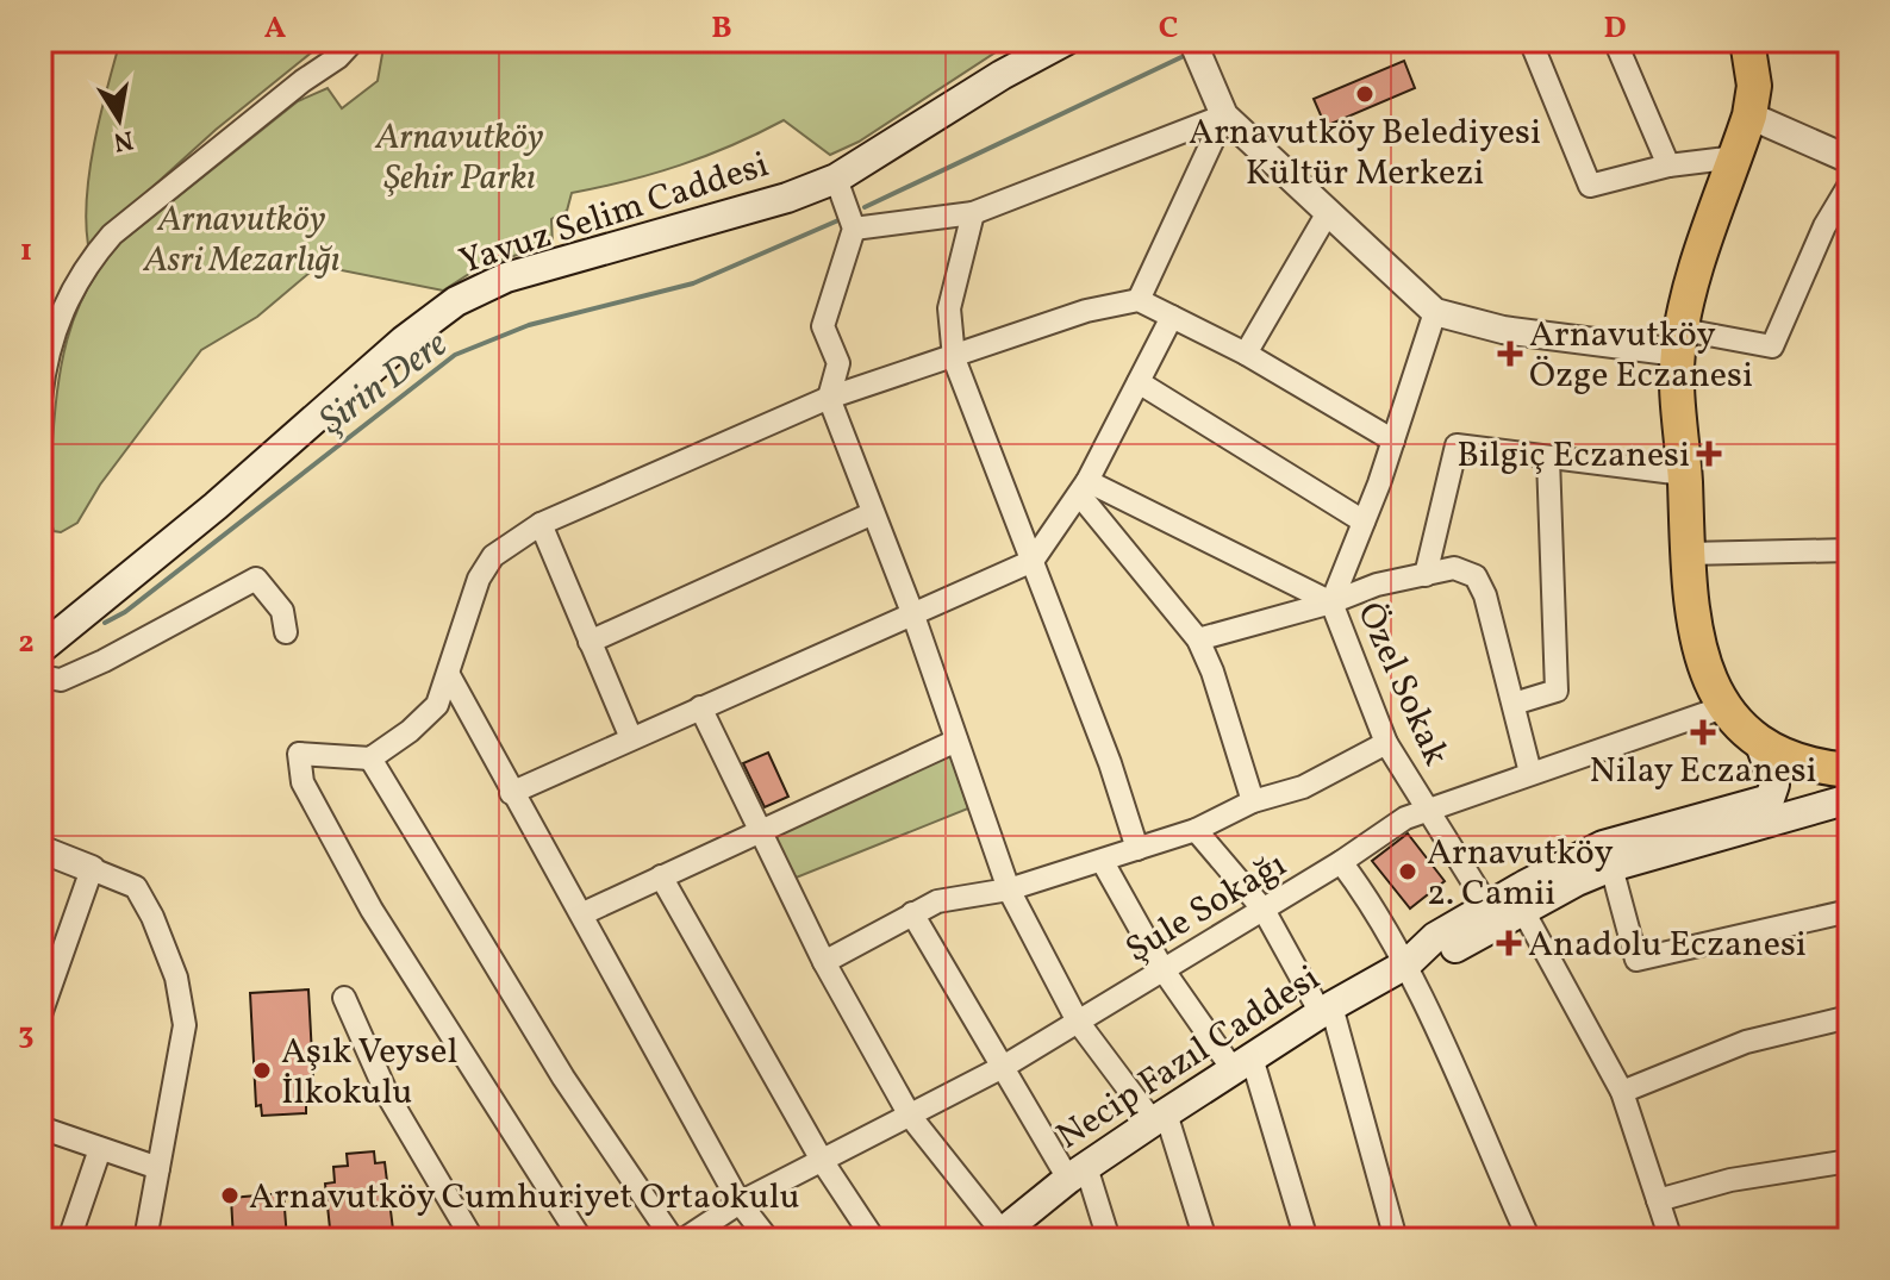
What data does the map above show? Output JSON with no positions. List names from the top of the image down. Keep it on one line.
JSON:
{"streets":{"main road":["Yavuz Selim Caddesi","Necip Fazıl Caddesi"],"street":["Özel Sokak","Şule Sokağı"]},"crossings":[["Özel Sokak","Şule Sokağı"],["Özel Sokak","Necip Fazıl Caddesi"]],"water":["Şirin Dere"],"parks":["Arnavutköy Şehir Parkı","Arnavutköy Asri Mezarlığı"],"places":{"other":["Arnavutköy Belediyesi Kültür Merkezi","Arnavutköy 2. Camii","Aşık Veysel İlkokulu","Arnavutköy Cumhuriyet Ortaokulu"],"health":["Arnavutköy Özge Eczanesi","Bilgiç Eczanesi","Nilay Eczanesi","Anadolu Eczanesi"]},"north":"bottom","grid":{"columns":["A","B","C","D"],"rows":["1","2","3"]}}
